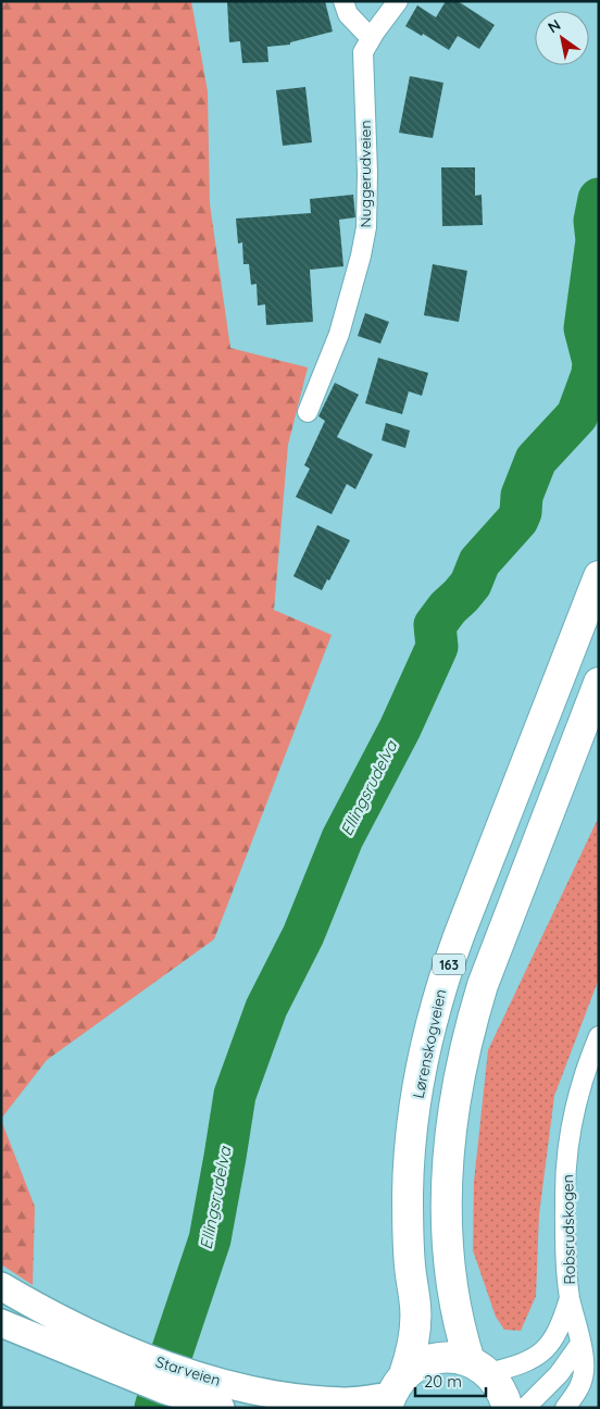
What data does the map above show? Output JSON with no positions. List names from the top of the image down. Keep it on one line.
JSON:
{"streets":{"highway":["163","Lørenskogveien"],"street":["Nuggerudveien","Robsrudskogen","Starveien"]},"crossings":[["163","Robsrudskogen"],["Lørenskogveien","Starveien"]],"water":["Ellingsrudelva"],"scale_bar":"20 m","north":"top left"}
